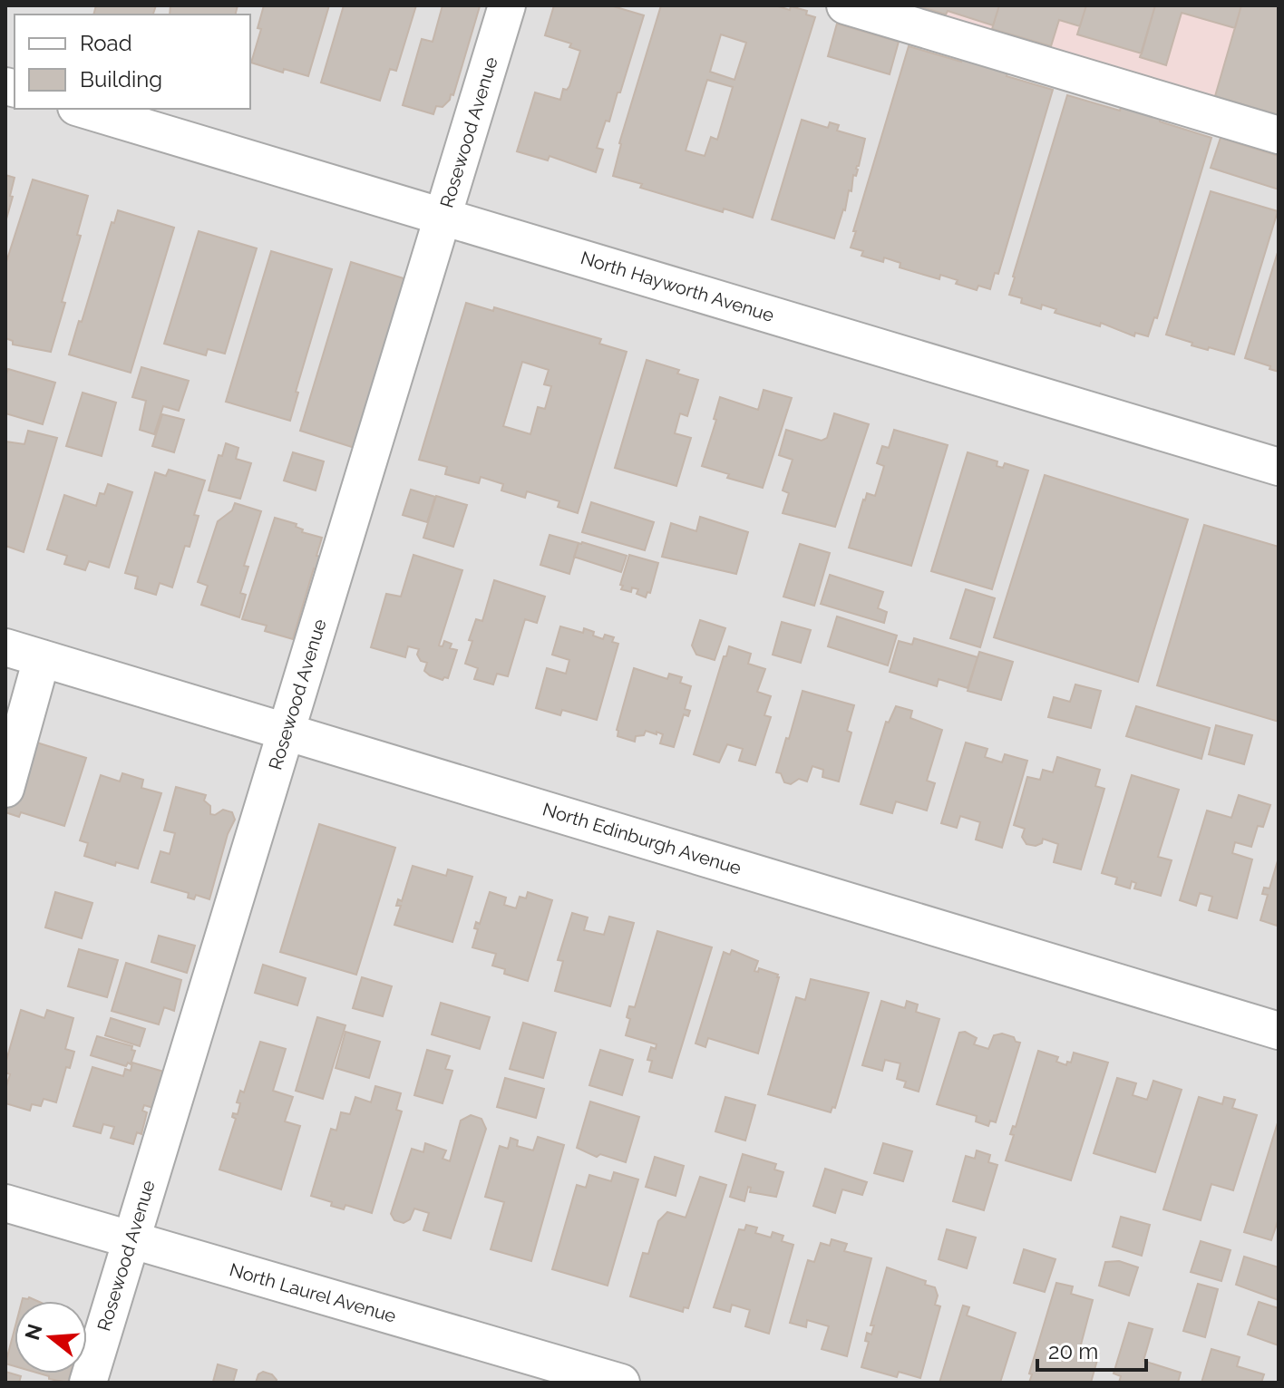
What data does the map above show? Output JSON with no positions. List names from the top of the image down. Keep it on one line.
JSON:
{"streets":{"street":["Rosewood Avenue","North Hayworth Avenue","North Edinburgh Avenue","North Laurel Avenue"]},"crossings":[["Rosewood Avenue","North Hayworth Avenue"],["Rosewood Avenue","North Edinburgh Avenue"],["Rosewood Avenue","North Laurel Avenue"]],"legend":["Road","Building"],"scale_bar":"20 m","north":"left"}
